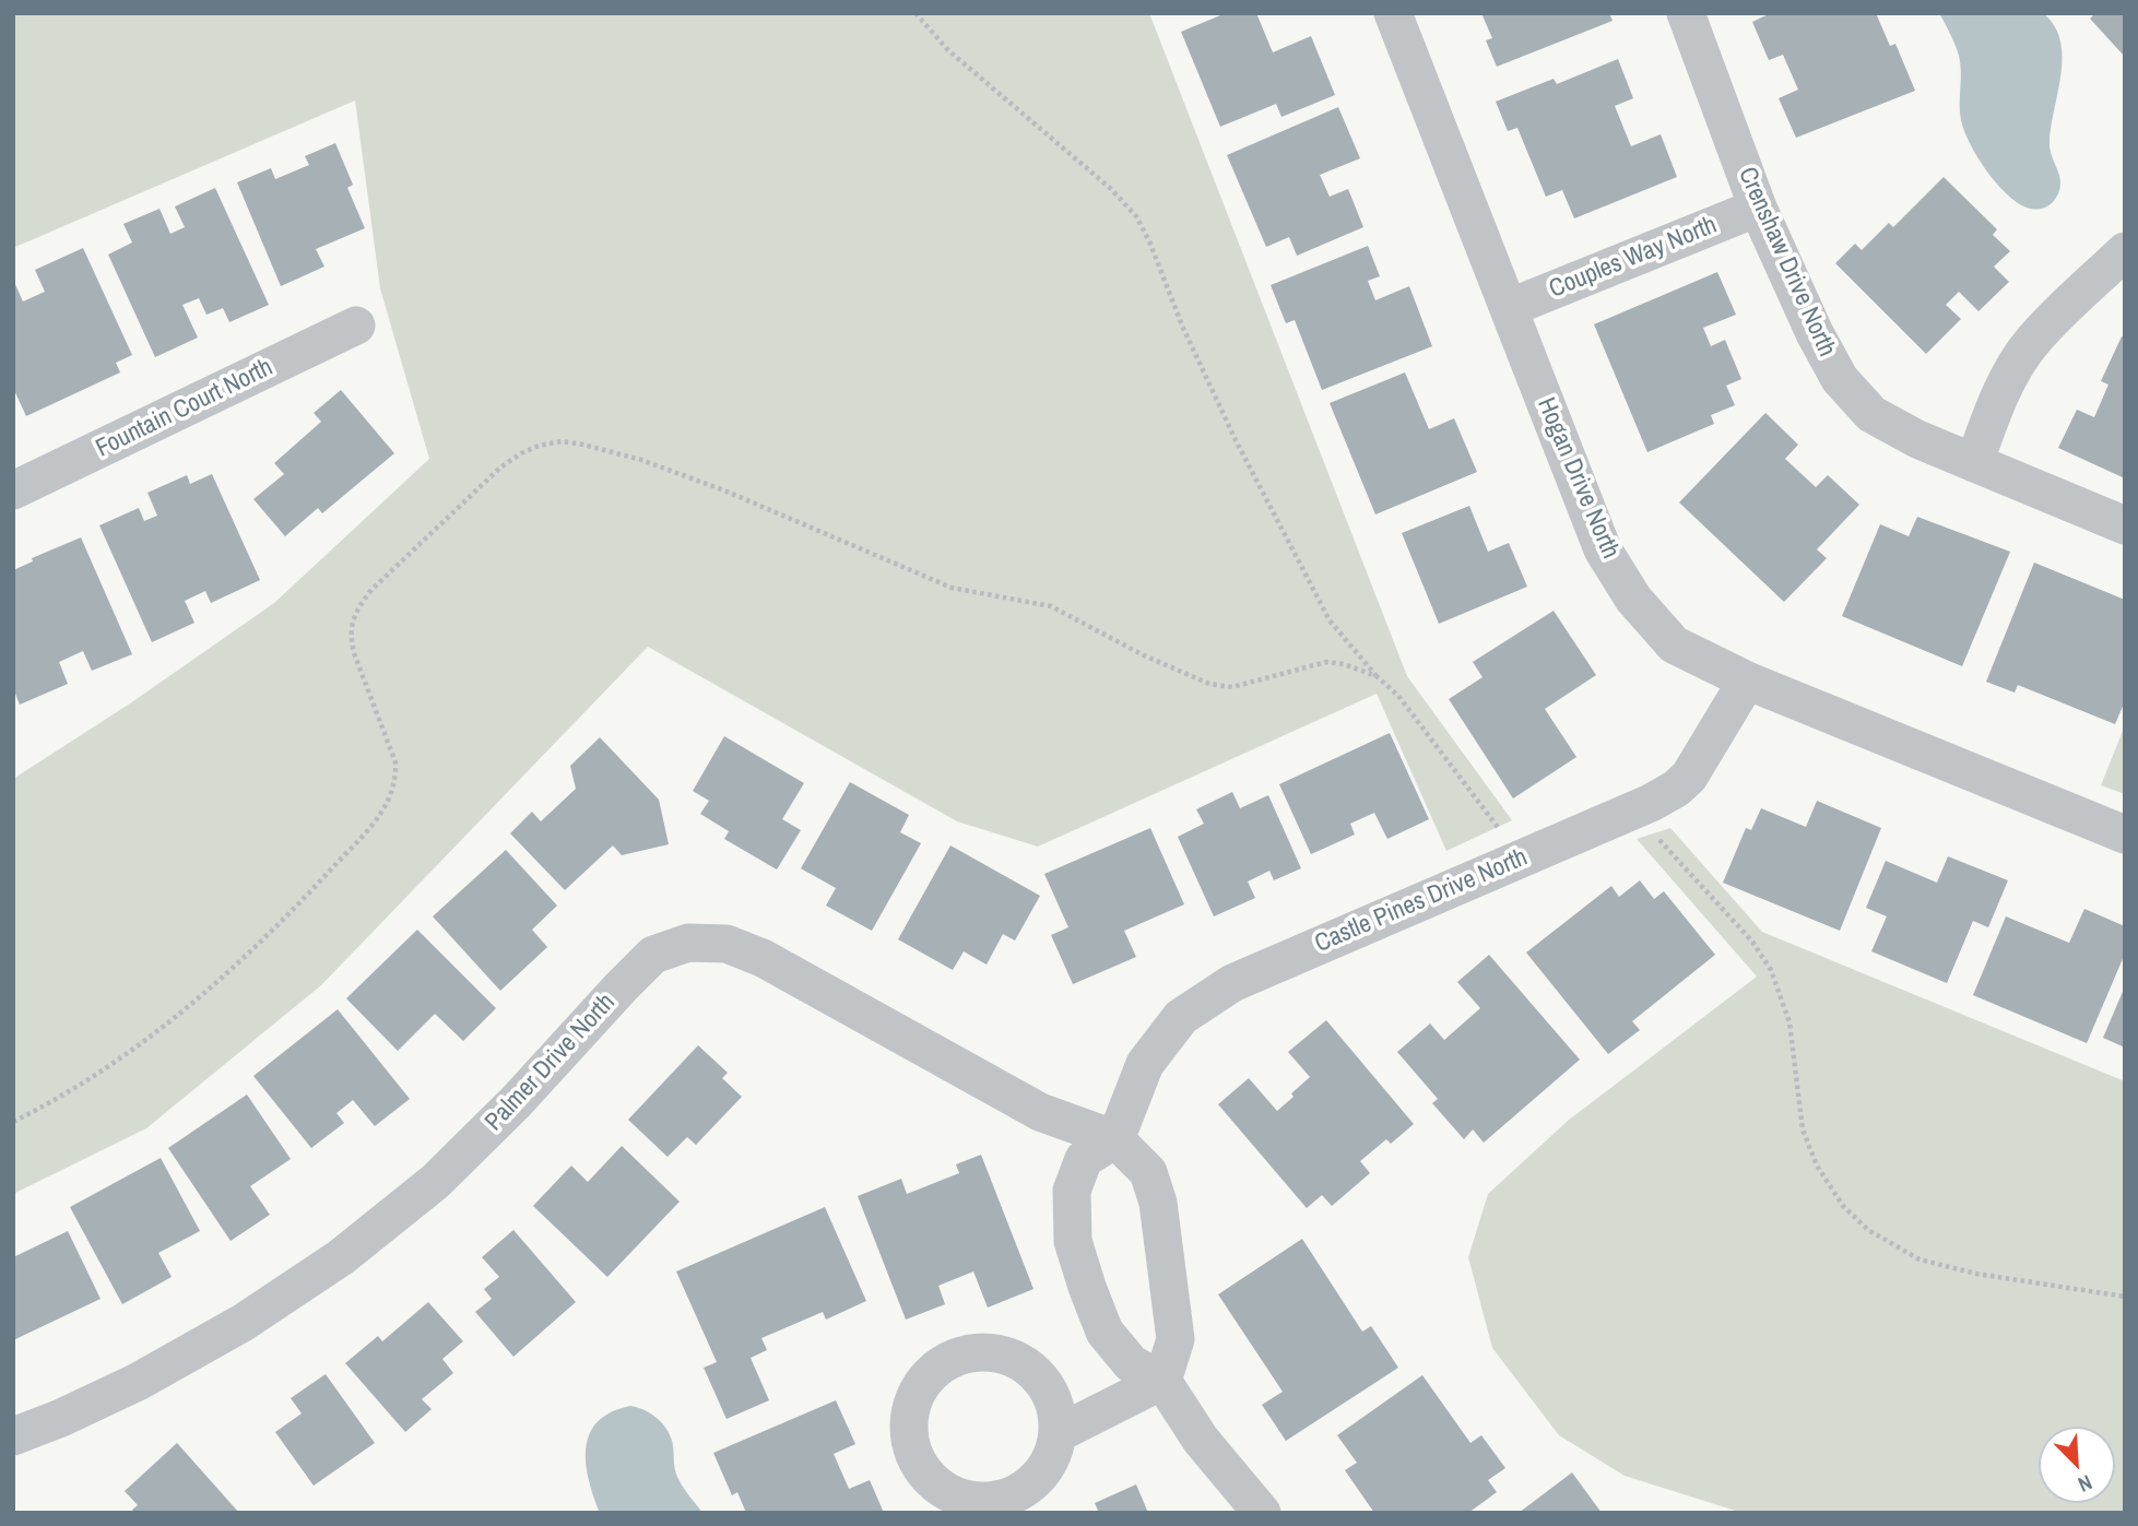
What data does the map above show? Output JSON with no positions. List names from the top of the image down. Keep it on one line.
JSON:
{"streets":{"street":["Couples Way North","Crenshaw Drive North","Fountain Court North","Hogan Drive North","Castle Pines Drive North","Palmer Drive North"]},"crossings":[["Couples Way North","Crenshaw Drive North"],["Couples Way North","Hogan Drive North"],["Hogan Drive North","Castle Pines Drive North"],["Castle Pines Drive North","Palmer Drive North"]],"north":"bottom right"}
